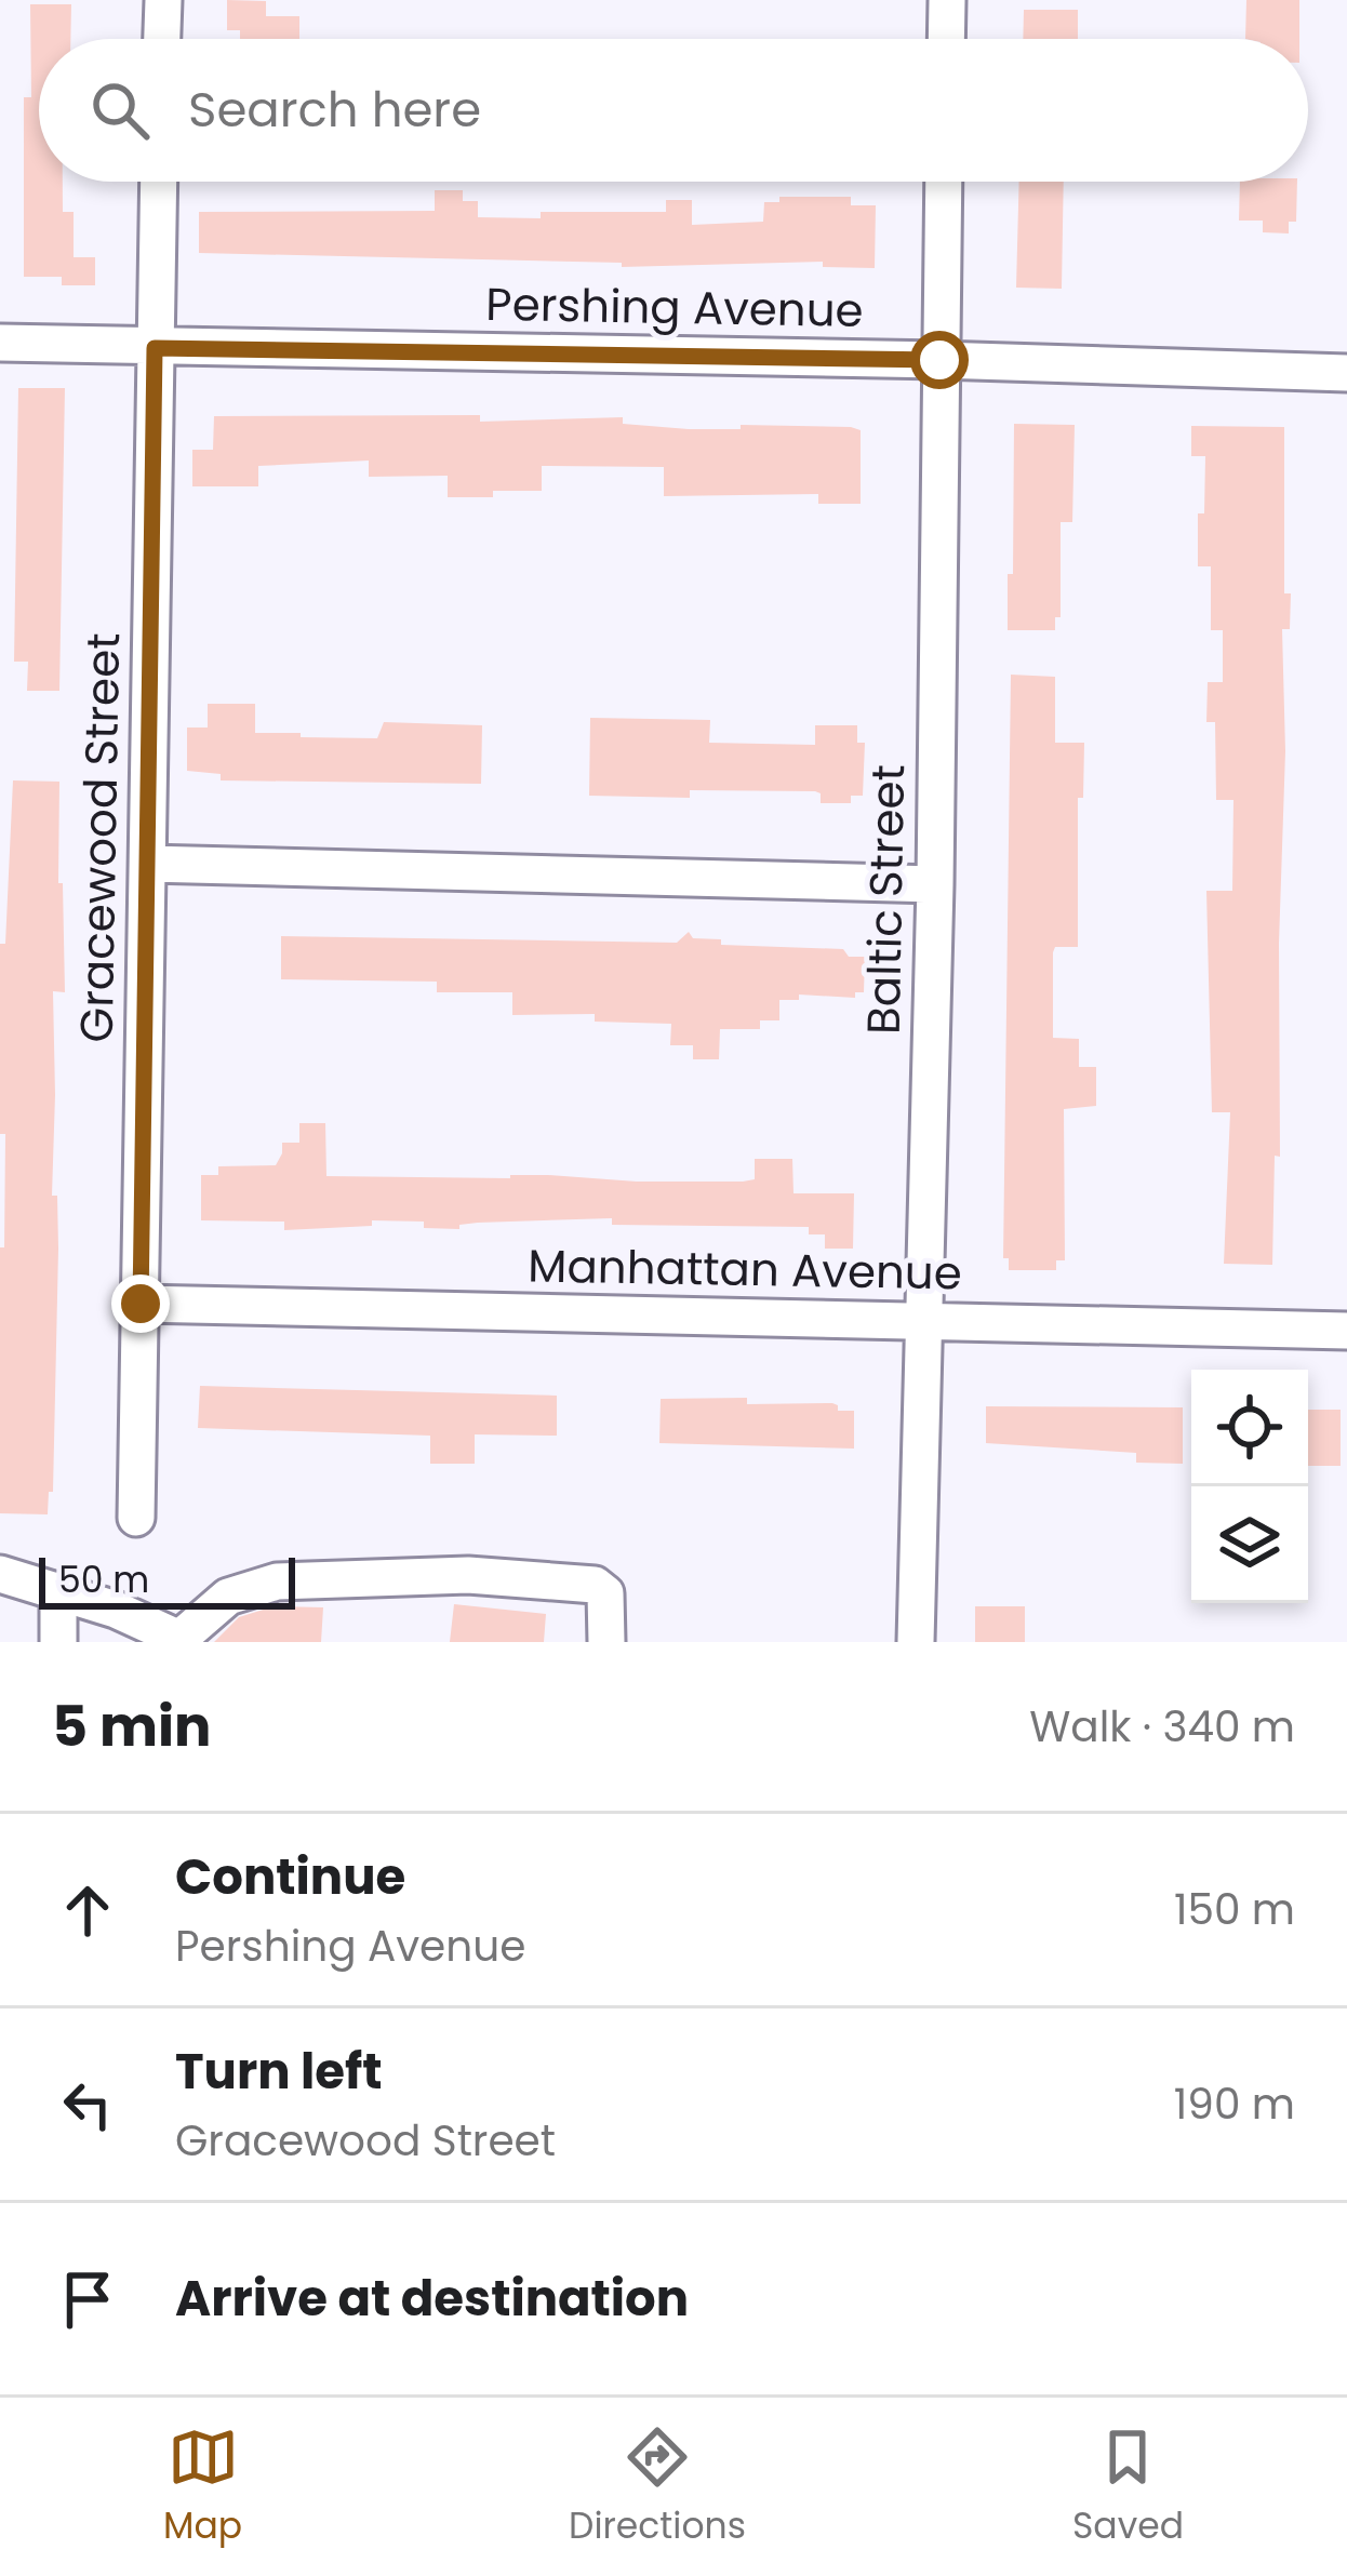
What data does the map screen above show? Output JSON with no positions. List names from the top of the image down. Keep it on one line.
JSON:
{"streets":{"street":["Pershing Avenue","Gracewood Street","Baltic Street","Manhattan Avenue"]},"crossings":[["Pershing Avenue","Gracewood Street"],["Pershing Avenue","Baltic Street"],["Gracewood Street","Manhattan Avenue"],["Baltic Street","Manhattan Avenue"]],"scale_bar":"50 m","page":{"search":"Search here","scale":"50 m","heading":["5 min","Walk · 340 m"],"list":[["Continue","Pershing Avenue","150 m"],["Turn left","Gracewood Street","190 m"],"Arrive at destination"],"nav":["Map","Directions","Saved"]}}
